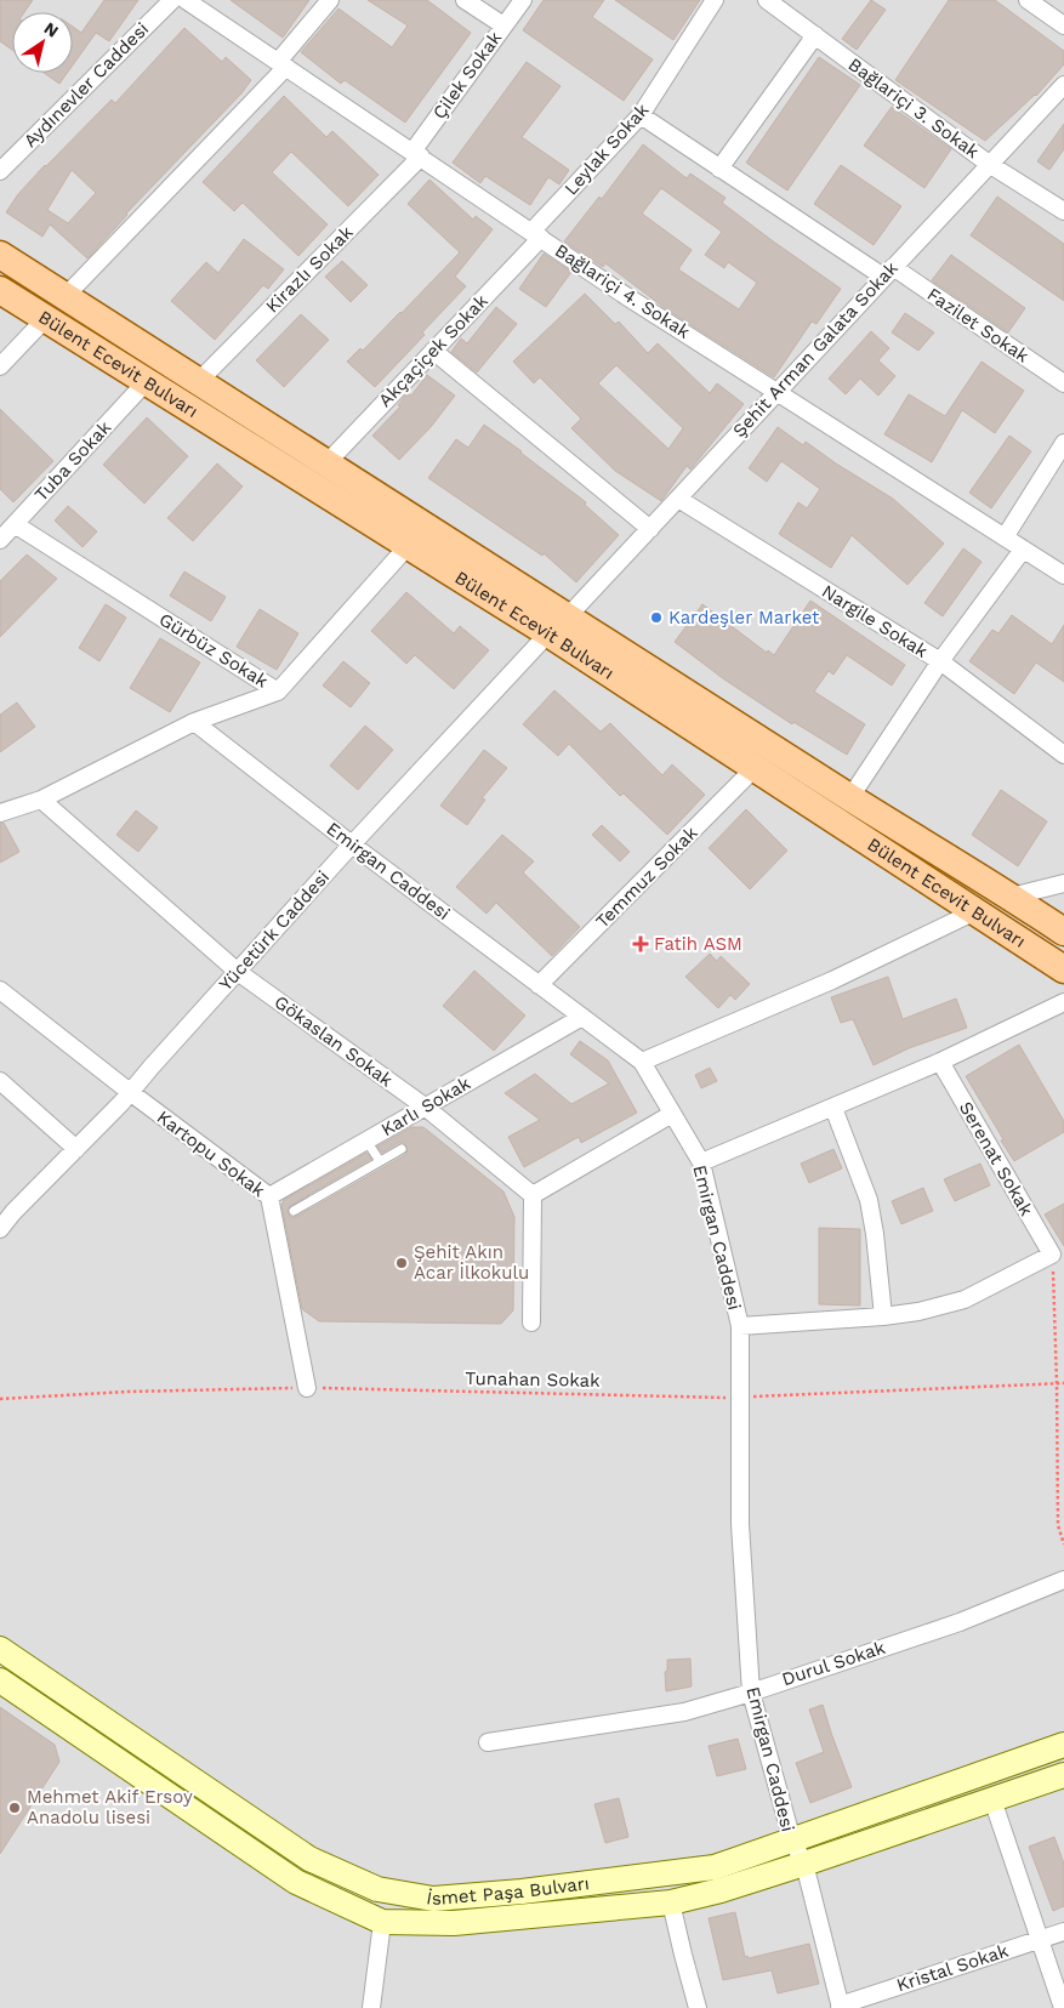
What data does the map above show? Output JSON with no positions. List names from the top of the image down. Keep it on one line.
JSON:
{"streets":{"main road":["Bülent Ecevit Bulvarı"],"street":["Çilek Sokak","Aydınevler Caddesi","Bağlariçi 3. Sokak","Leylak Sokak","Kirazlı Sokak","Bağlariçi 4. Sokak","Fazilet Sokak","Şehit Arman Galata Sokak","Akçaçiçek Sokak","Tuba Sokak","Nargile Sokak","Gürbüz Sokak","Emirgan Caddesi","Temmuz Sokak","Yücetürk Caddesi","Gökaslan Sokak","Karlı Sokak","Kartopu Sokak","Serenat Sokak","Durul Sokak","İsmet Paşa Bulvarı","Kristal Sokak"],"path":["Tunahan Sokak"]},"crossings":[["Çilek Sokak","Kirazlı Sokak"],["Çilek Sokak","Bağlariçi 4. Sokak"],["Bağlariçi 3. Sokak","Şehit Arman Galata Sokak"],["Leylak Sokak","Bağlariçi 4. Sokak"],["Leylak Sokak","Fazilet Sokak"],["Leylak Sokak","Akçaçiçek Sokak"],["Kirazlı Sokak","Bağlariçi 4. Sokak"],["Kirazlı Sokak","Bülent Ecevit Bulvarı"],["Bağlariçi 4. Sokak","Şehit Arman Galata Sokak"],["Bağlariçi 4. Sokak","Akçaçiçek Sokak"],["Fazilet Sokak","Şehit Arman Galata Sokak"],["Şehit Arman Galata Sokak","Bülent Ecevit Bulvarı"],["Şehit Arman Galata Sokak","Nargile Sokak"],["Akçaçiçek Sokak","Bülent Ecevit Bulvarı"],["Bülent Ecevit Bulvarı","Tuba Sokak"],["Bülent Ecevit Bulvarı","Gürbüz Sokak"],["Bülent Ecevit Bulvarı","Temmuz Sokak"],["Bülent Ecevit Bulvarı","Yücetürk Caddesi"],["Tuba Sokak","Gürbüz Sokak"],["Emirgan Caddesi","Temmuz Sokak"],["Emirgan Caddesi","Yücetürk Caddesi"],["Emirgan Caddesi","Karlı Sokak"],["Emirgan Caddesi","Tunahan Sokak"],["Emirgan Caddesi","Durul Sokak"],["Emirgan Caddesi","İsmet Paşa Bulvarı"],["Emirgan Caddesi","Kristal Sokak"],["Yücetürk Caddesi","Gökaslan Sokak"],["Yücetürk Caddesi","Kartopu Sokak"],["Gökaslan Sokak","Karlı Sokak"],["Karlı Sokak","Kartopu Sokak"],["Kartopu Sokak","Tunahan Sokak"]],"places":{"other":["Kardeşler Market","Şehit Akın Acar İlkokulu","Mehmet Akif Ersoy Anadolu lisesi"],"health":["Fatih ASM"]},"north":"top right"}
